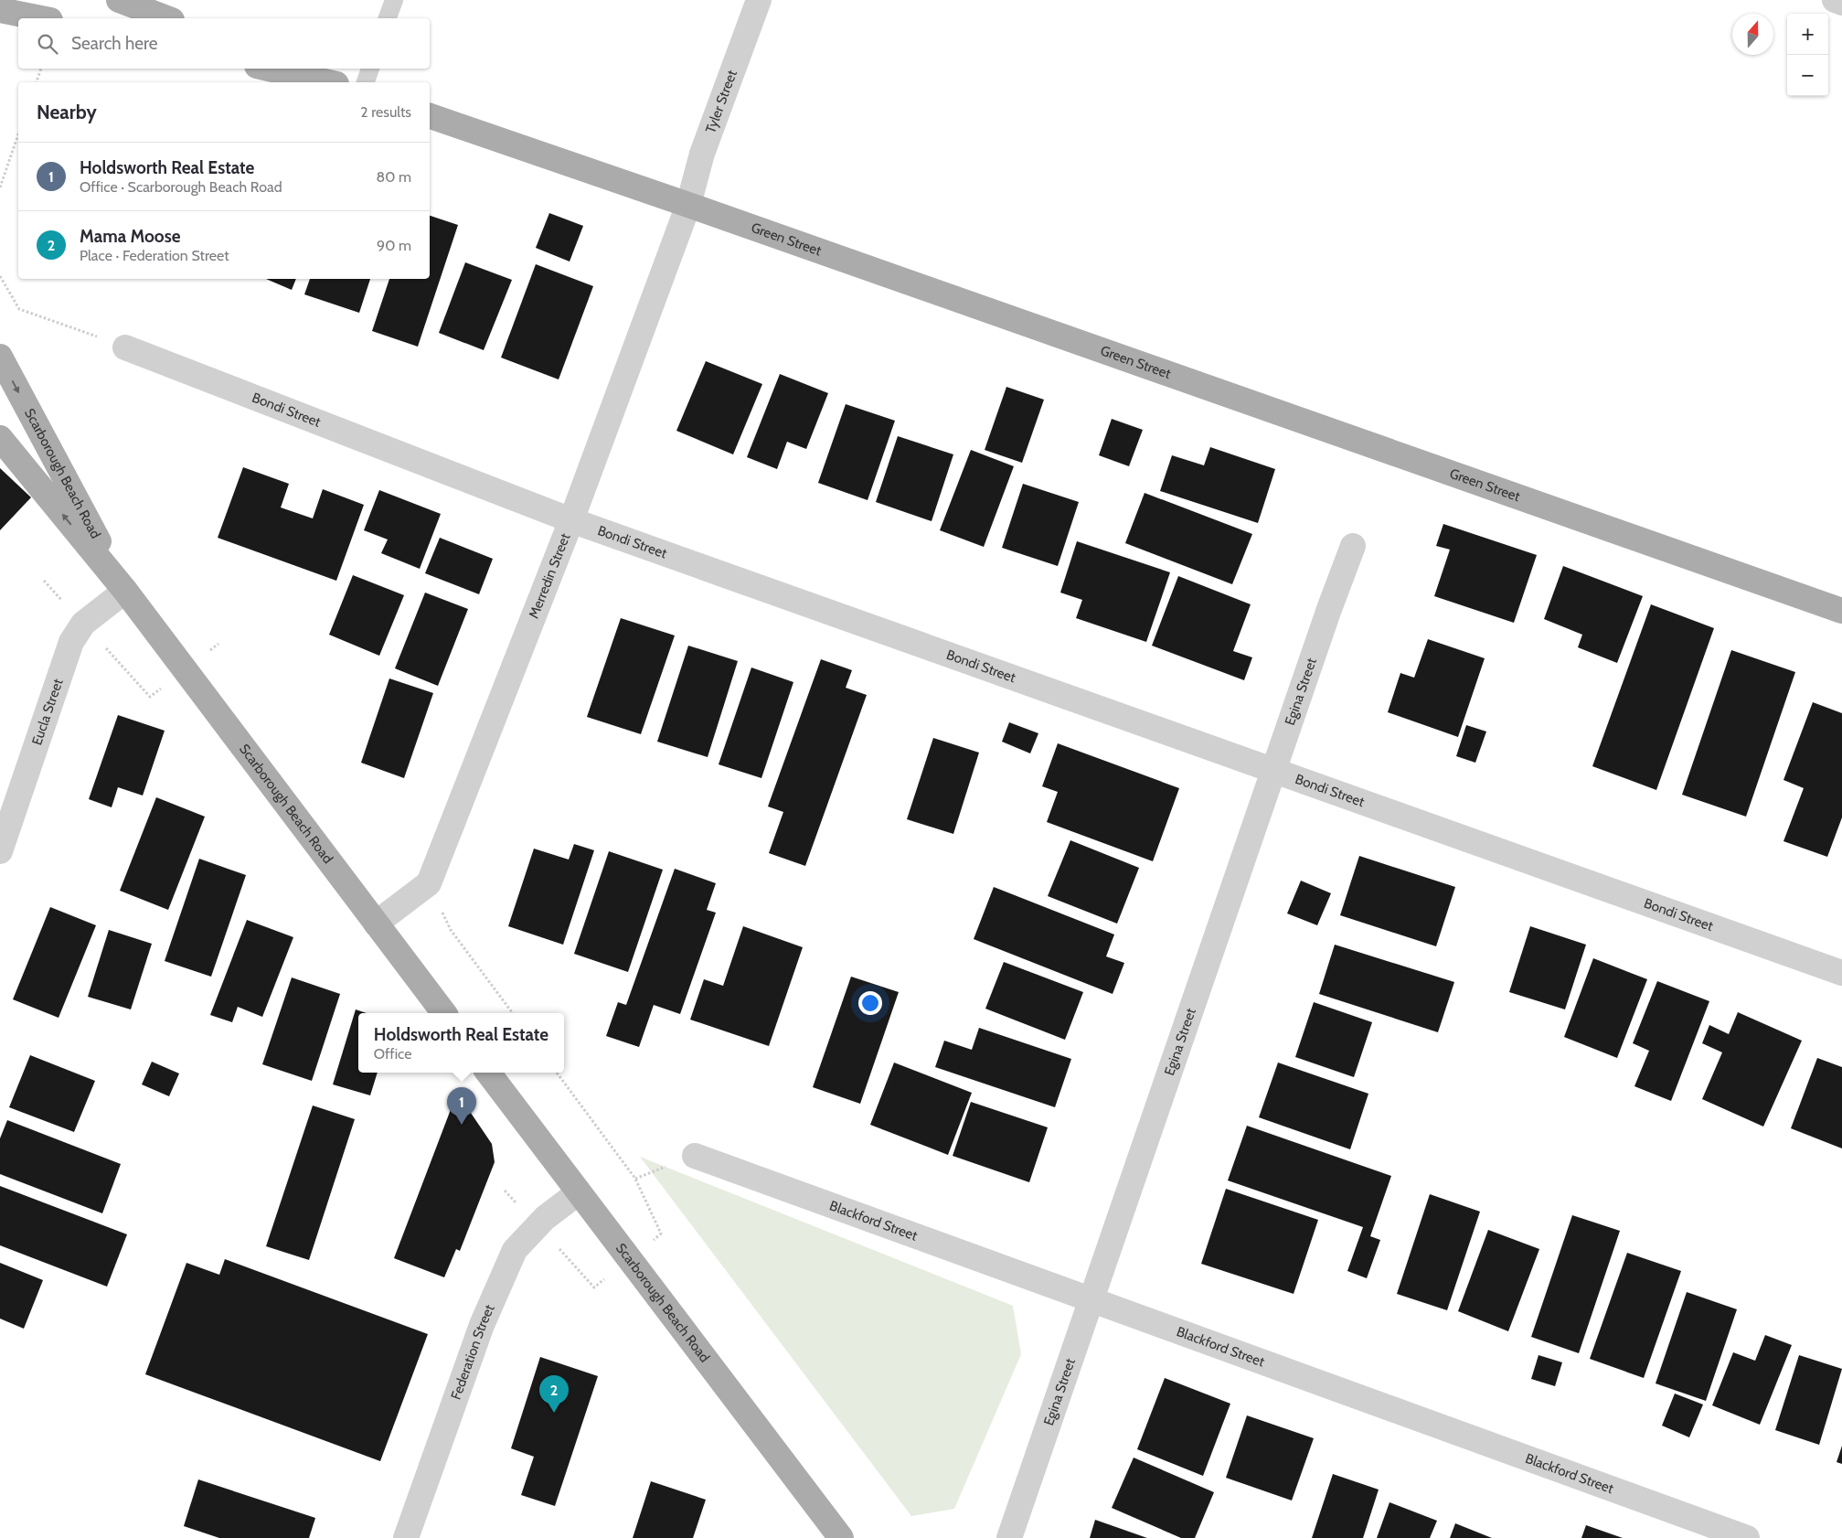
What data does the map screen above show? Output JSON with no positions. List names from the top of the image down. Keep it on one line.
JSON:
{"streets":{"main road":["Green Street","Scarborough Beach Road"],"street":["Tyler Street","Bondi Street","Merredin Street","Egina Street","Eucla Street","Blackford Street","Federation Street"]},"crossings":[["Tyler Street","Green Street"],["Tyler Street","Merredin Street"],["Green Street","Merredin Street"],["Bondi Street","Merredin Street"],["Bondi Street","Egina Street"],["Scarborough Beach Road","Eucla Street"],["Scarborough Beach Road","Federation Street"],["Egina Street","Blackford Street"]],"north":"top","page":{"map_buttons":["+","−"],"search":"Search here","heading":["Nearby","2 results"],"list":[{"mark":"1","name":"Holdsworth Real Estate","note":"Office · Scarborough Beach Road","value":"80 m"},{"mark":"2","name":"Mama Moose","note":"Place · Federation Street","value":"90 m"}],"popup":["Holdsworth Real Estate","Office"],"pins":["1","2"]}}
